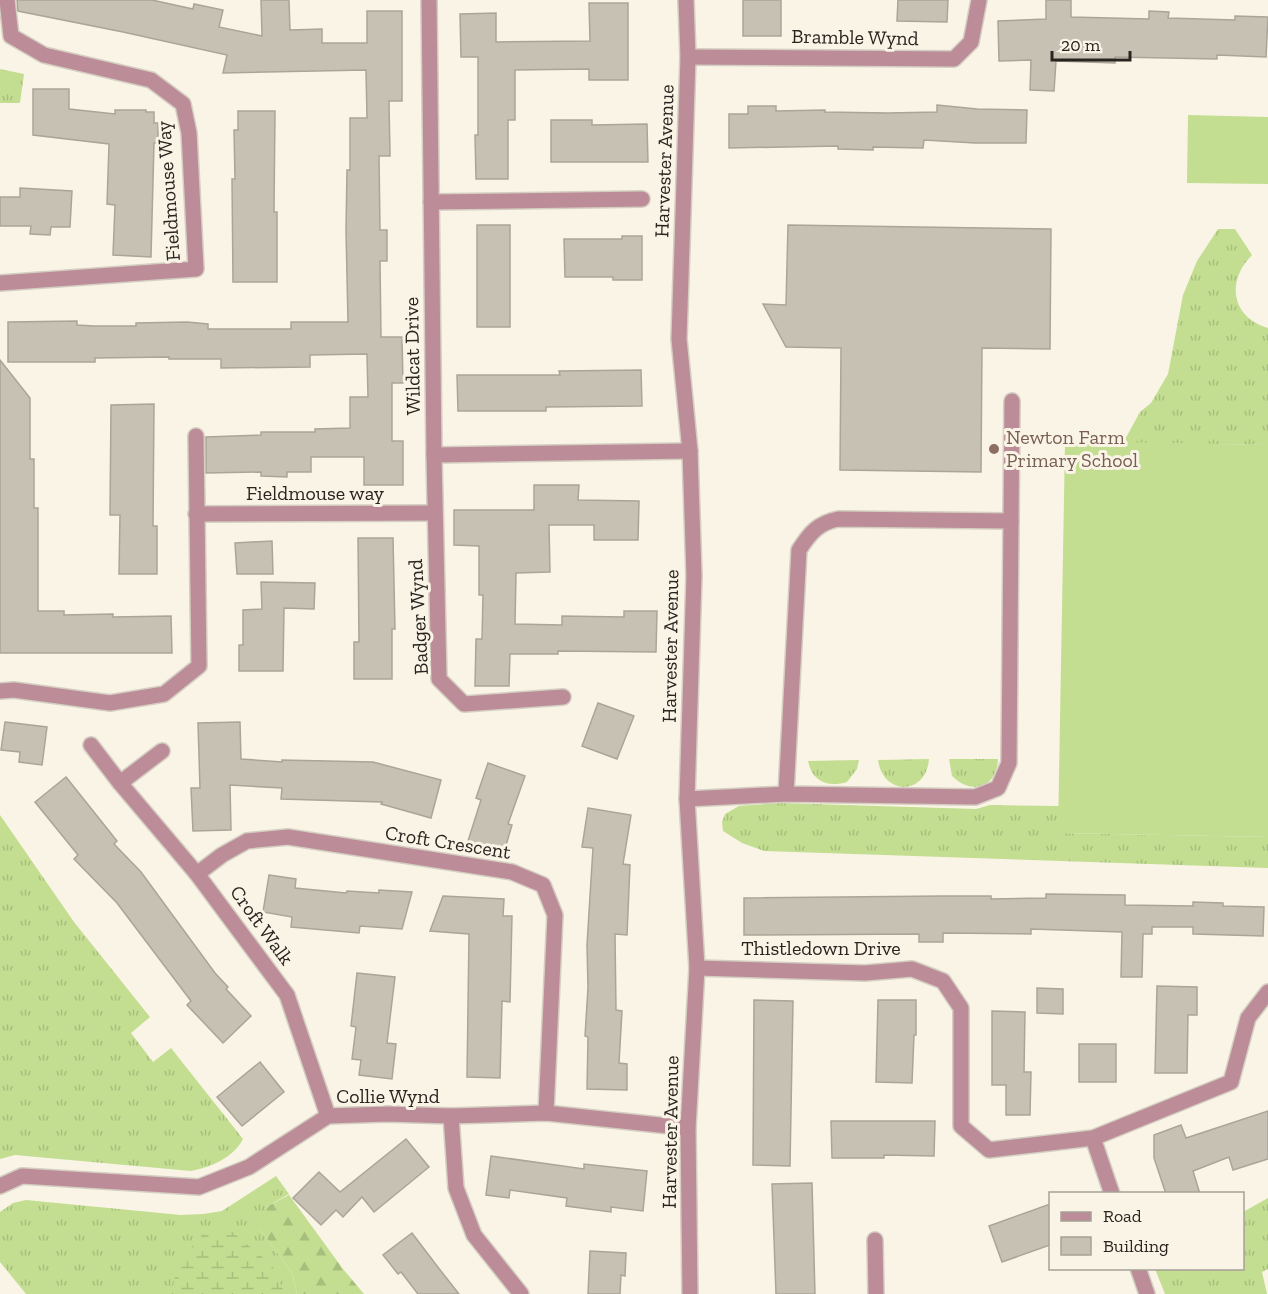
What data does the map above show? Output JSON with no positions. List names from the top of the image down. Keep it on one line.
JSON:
{"streets":{"street":["Bramble Wynd","Harvester Avenue","Fieldmouse Way","Wildcat Drive","Fieldmouse way","Badger Wynd","Croft Crescent","Croft Walk","Thistledown Drive","Collie Wynd"]},"crossings":[["Bramble Wynd","Harvester Avenue"],["Harvester Avenue","Thistledown Drive"],["Harvester Avenue","Collie Wynd"],["Wildcat Drive","Badger Wynd"],["Fieldmouse way","Badger Wynd"],["Croft Crescent","Croft Walk"],["Croft Crescent","Collie Wynd"],["Croft Walk","Collie Wynd"]],"places":["Newton Farm Primary School"],"legend":["Road","Building"],"scale_bar":"20 m"}
